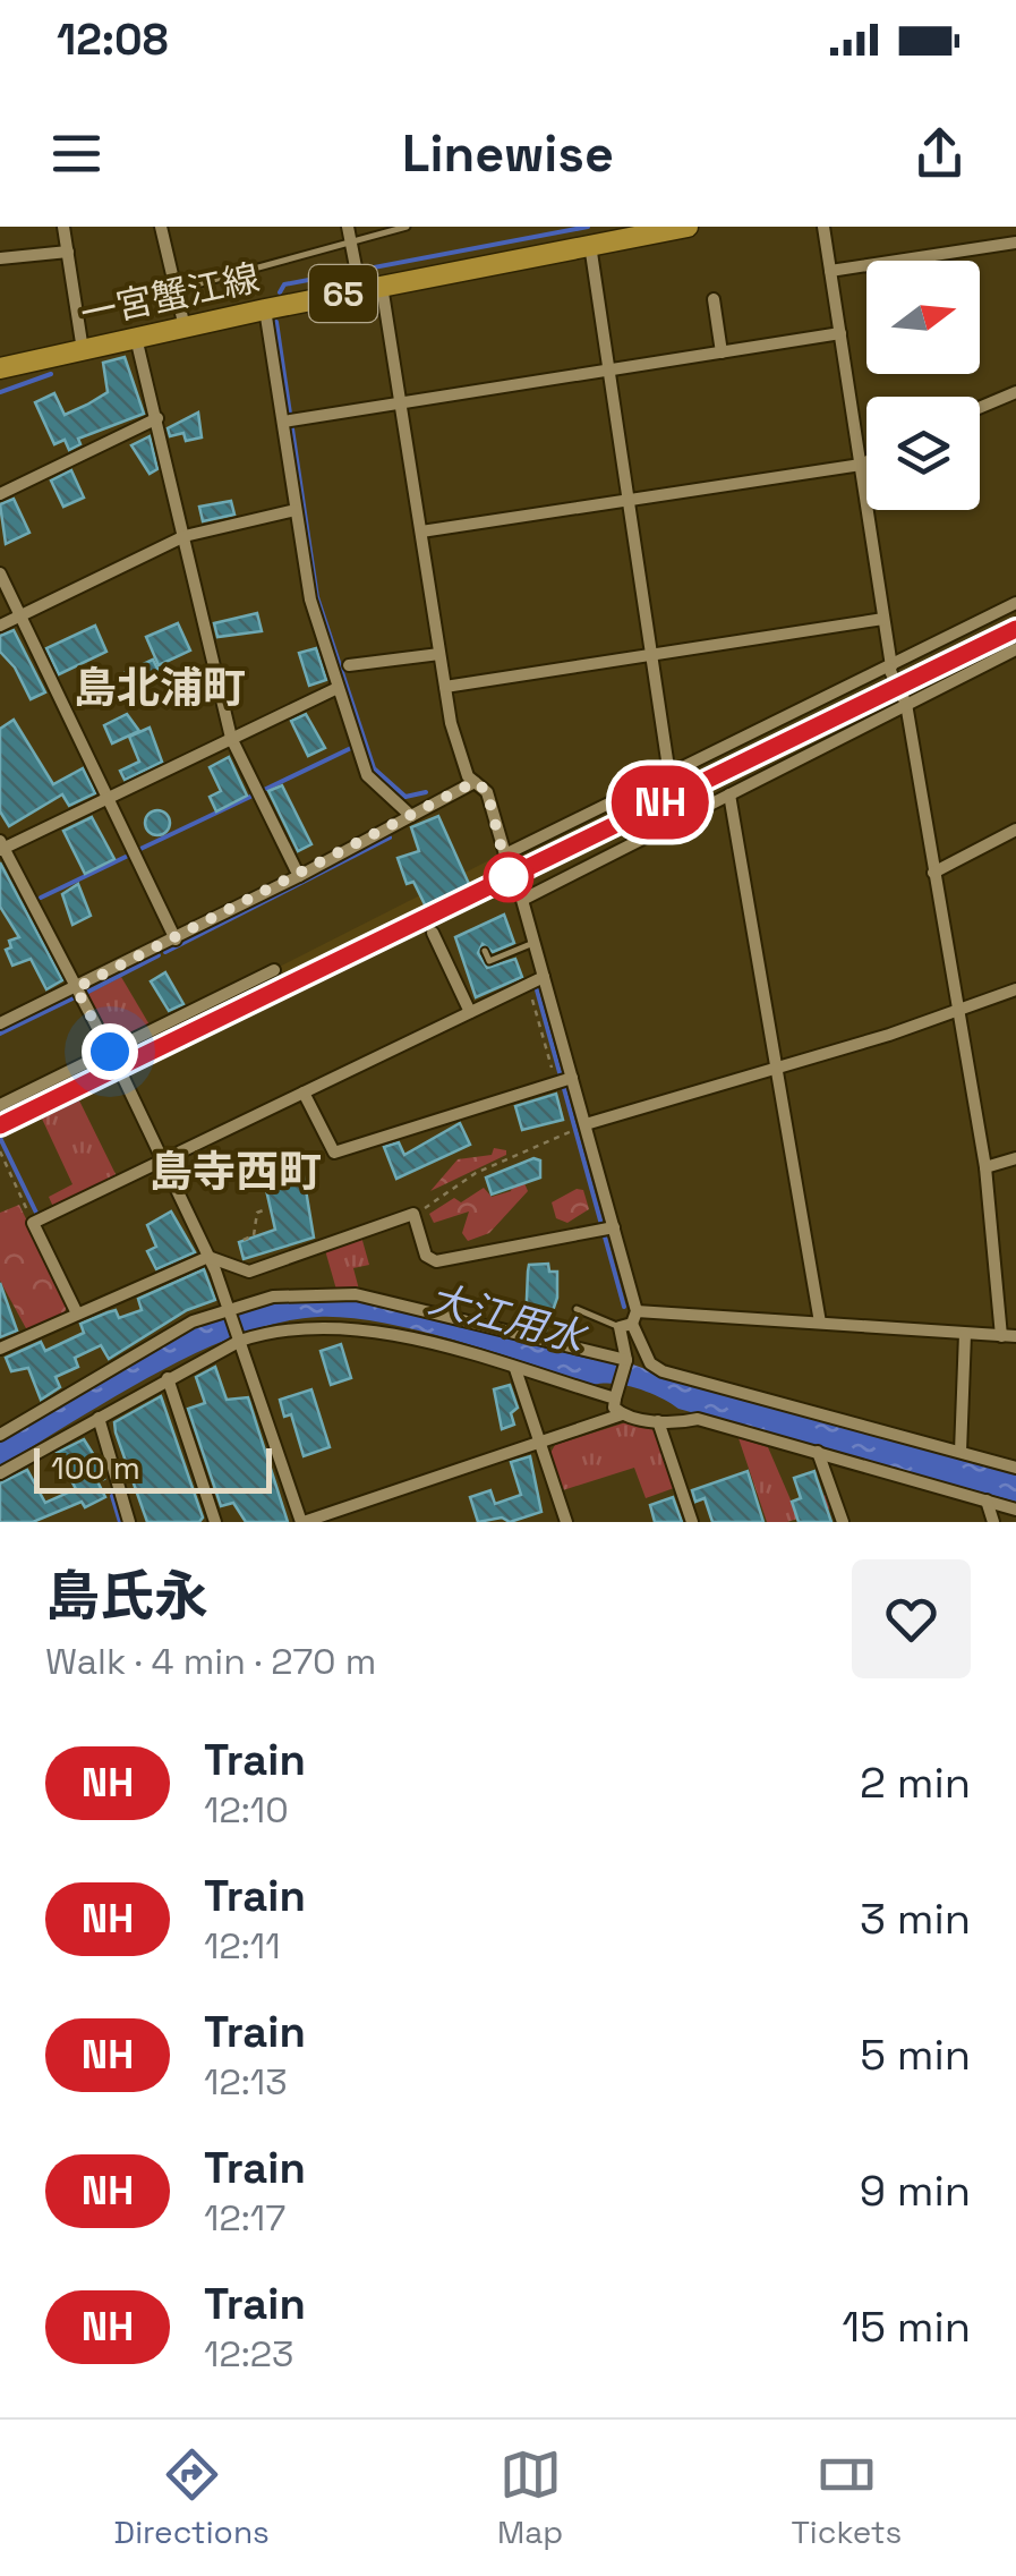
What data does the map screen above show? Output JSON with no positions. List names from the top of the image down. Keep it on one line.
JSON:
{"streets":{"main road":["65","一宮蟹江線"]},"districts":["島北浦町","島寺西町"],"water":["大江用水"],"scale_bar":"100 m","north":"right","page":{"status":"12:08","header":"Linewise","on_map":"NH","scale":"100 m","heading":["島氏永","Walk · 4 min · 270 m"],"list":[{"mark":"NH","name":"Train","note":"12:10","value":"2 min"},{"mark":"NH","name":"Train","note":"12:11","value":"3 min"},{"mark":"NH","name":"Train","note":"12:13","value":"5 min"},{"mark":"NH","name":"Train","note":"12:17","value":"9 min"},{"mark":"NH","name":"Train","note":"12:23","value":"15 min"}],"tabs":["Directions","Map","Tickets"]}}
